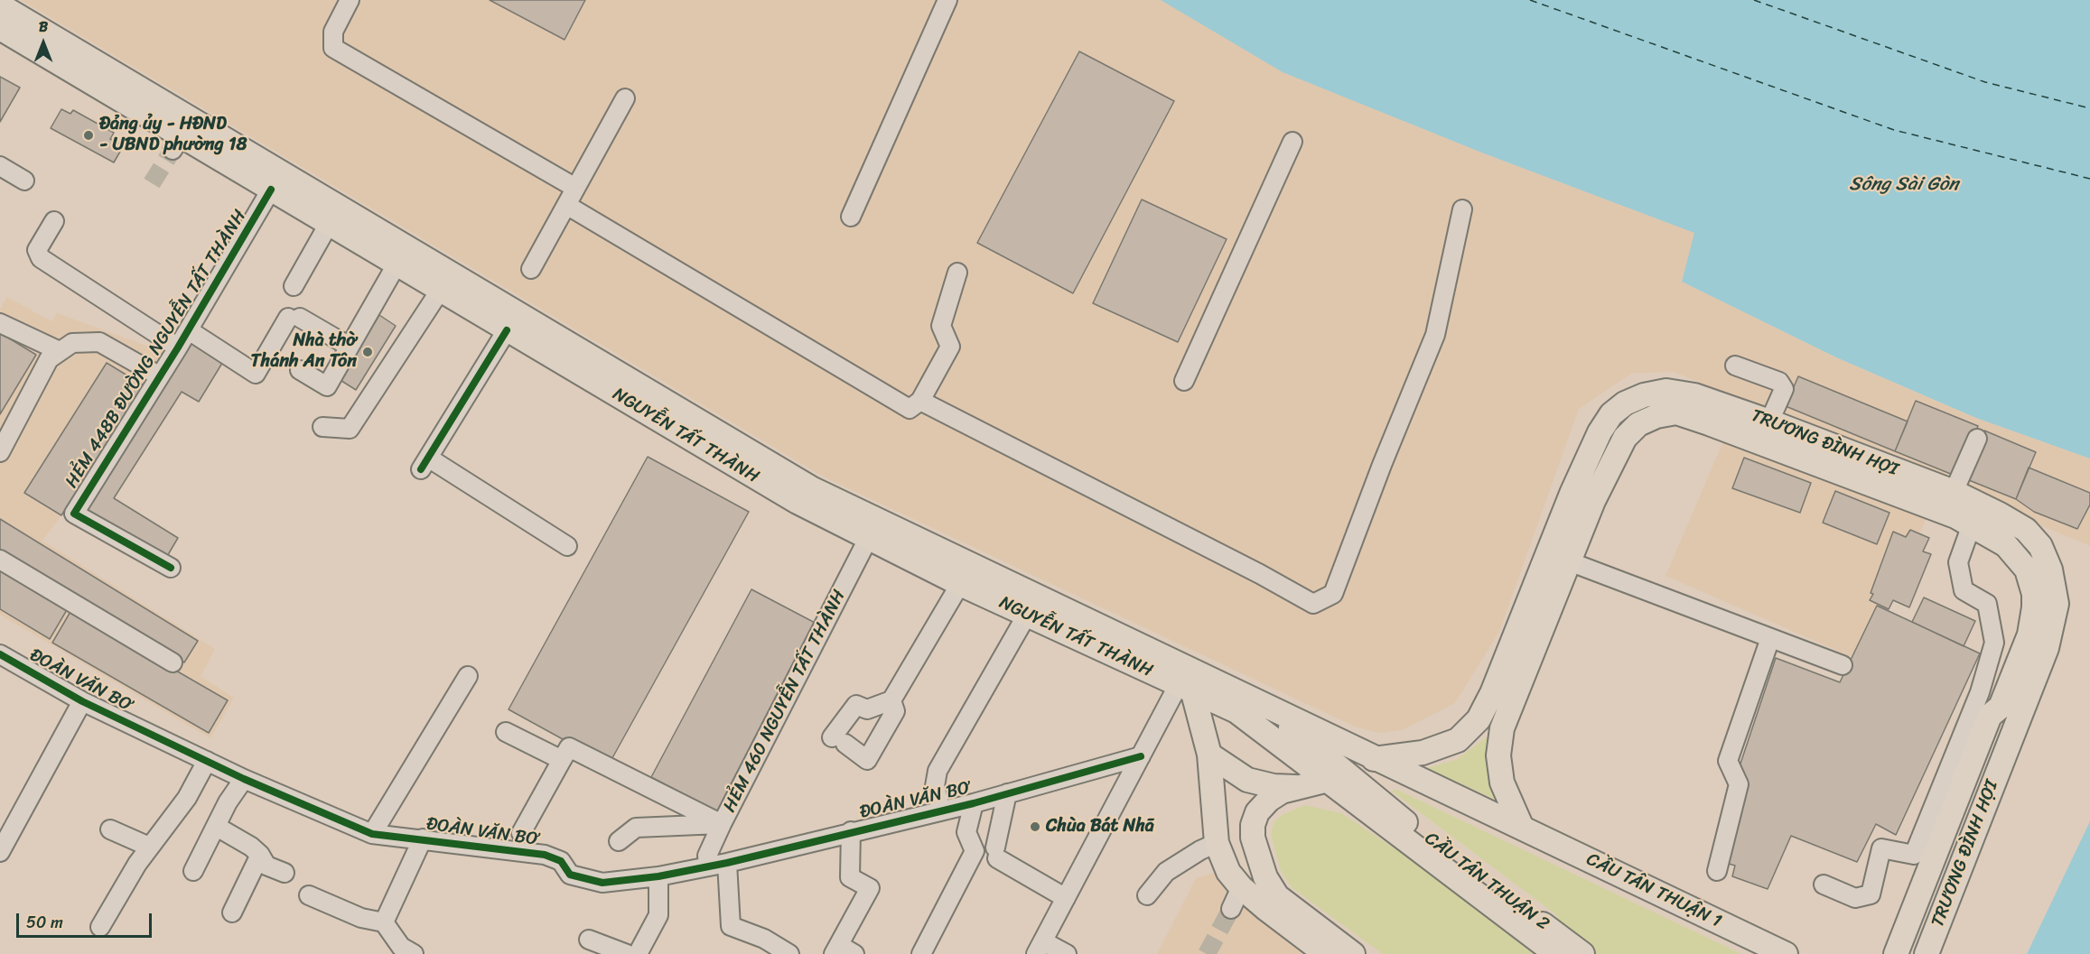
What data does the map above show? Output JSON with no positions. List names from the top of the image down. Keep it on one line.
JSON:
{"streets":{"main road":["NGUYỄN TẤT THÀNH","TRƯƠNG ĐÌNH HỢI","CẦU TÂN THUẬN 2","CẦU TÂN THUẬN 1"],"street":["HẺM 448B ĐƯỜNG NGUYỄN TẤT THÀNH","ĐOÀN VĂN BƠ","HẺM 460 NGUYỄN TẤT THÀNH"]},"crossings":[["HẺM 448B ĐƯỜNG NGUYỄN TẤT THÀNH","NGUYỄN TẤT THÀNH"],["NGUYỄN TẤT THÀNH","TRƯƠNG ĐÌNH HỢI"],["NGUYỄN TẤT THÀNH","HẺM 460 NGUYỄN TẤT THÀNH"],["NGUYỄN TẤT THÀNH","CẦU TÂN THUẬN 2"],["NGUYỄN TẤT THÀNH","CẦU TÂN THUẬN 1"],["TRƯƠNG ĐÌNH HỢI","CẦU TÂN THUẬN 1"],["ĐOÀN VĂN BƠ","HẺM 460 NGUYỄN TẤT THÀNH"]],"water":["Sông Sài Gòn"],"places":["Đảng ủy - HĐND - UBND phường 18","Nhà thờ Thánh An Tôn","Chùa Bát Nhã"],"scale_bar":"50 m","north":"top"}
